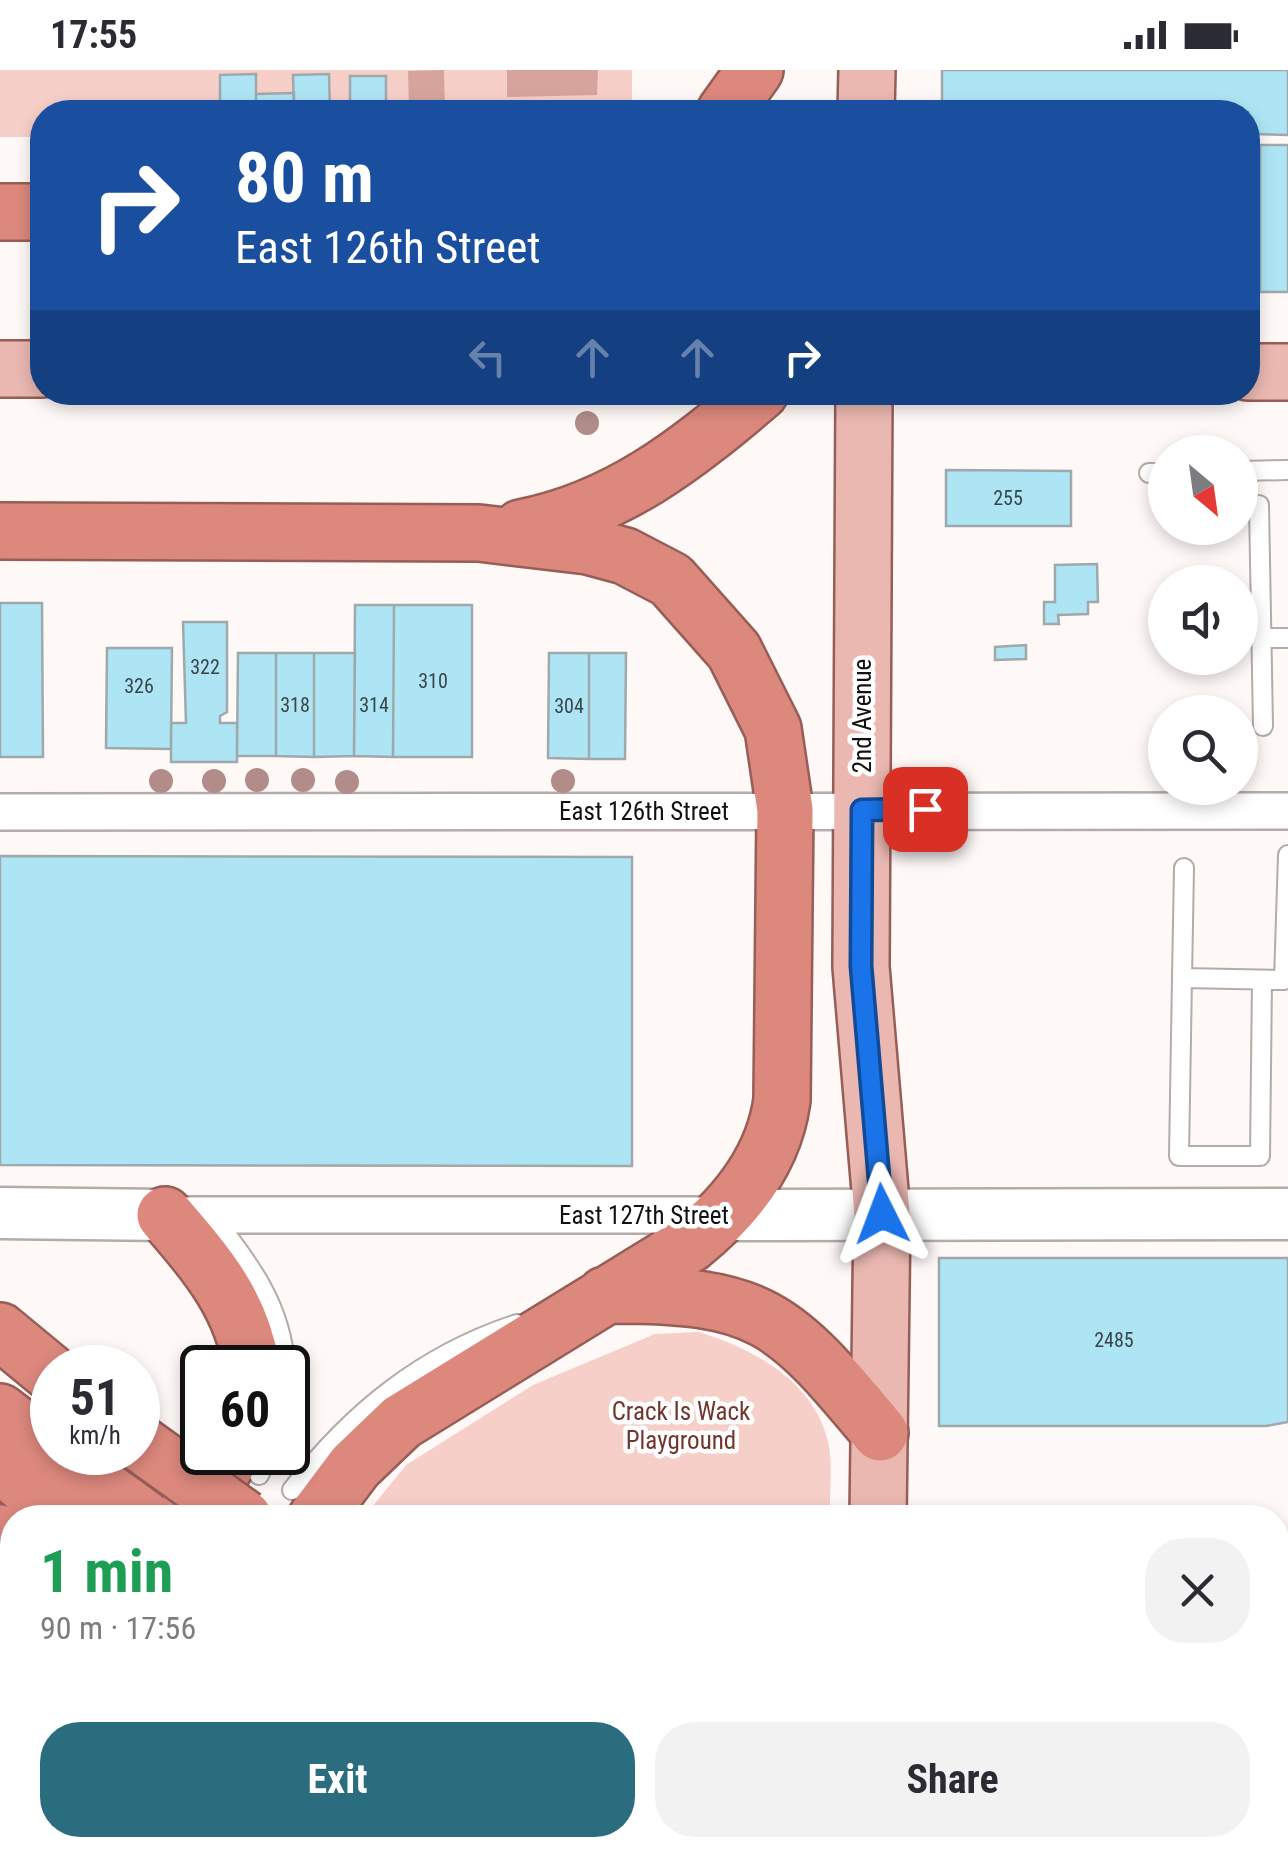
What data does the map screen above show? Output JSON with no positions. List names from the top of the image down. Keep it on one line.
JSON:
{"streets":{"main road":["2nd Avenue","East 127th Street"],"street":["East 126th Street"]},"crossings":[["2nd Avenue","East 126th Street"],["2nd Avenue","East 127th Street"]],"parks":["Crack Is Wack Playground"],"house_numbers":["255","322","310","326","318","314","304","2485"],"north":"bottom right","page":{"status":"17:55","turn":["80 m","East 126th Street"],"speed":"51 km/h","limit":"60","heading":["1 min","90 m · 17:56"],"buttons":["Exit","Share"]}}
